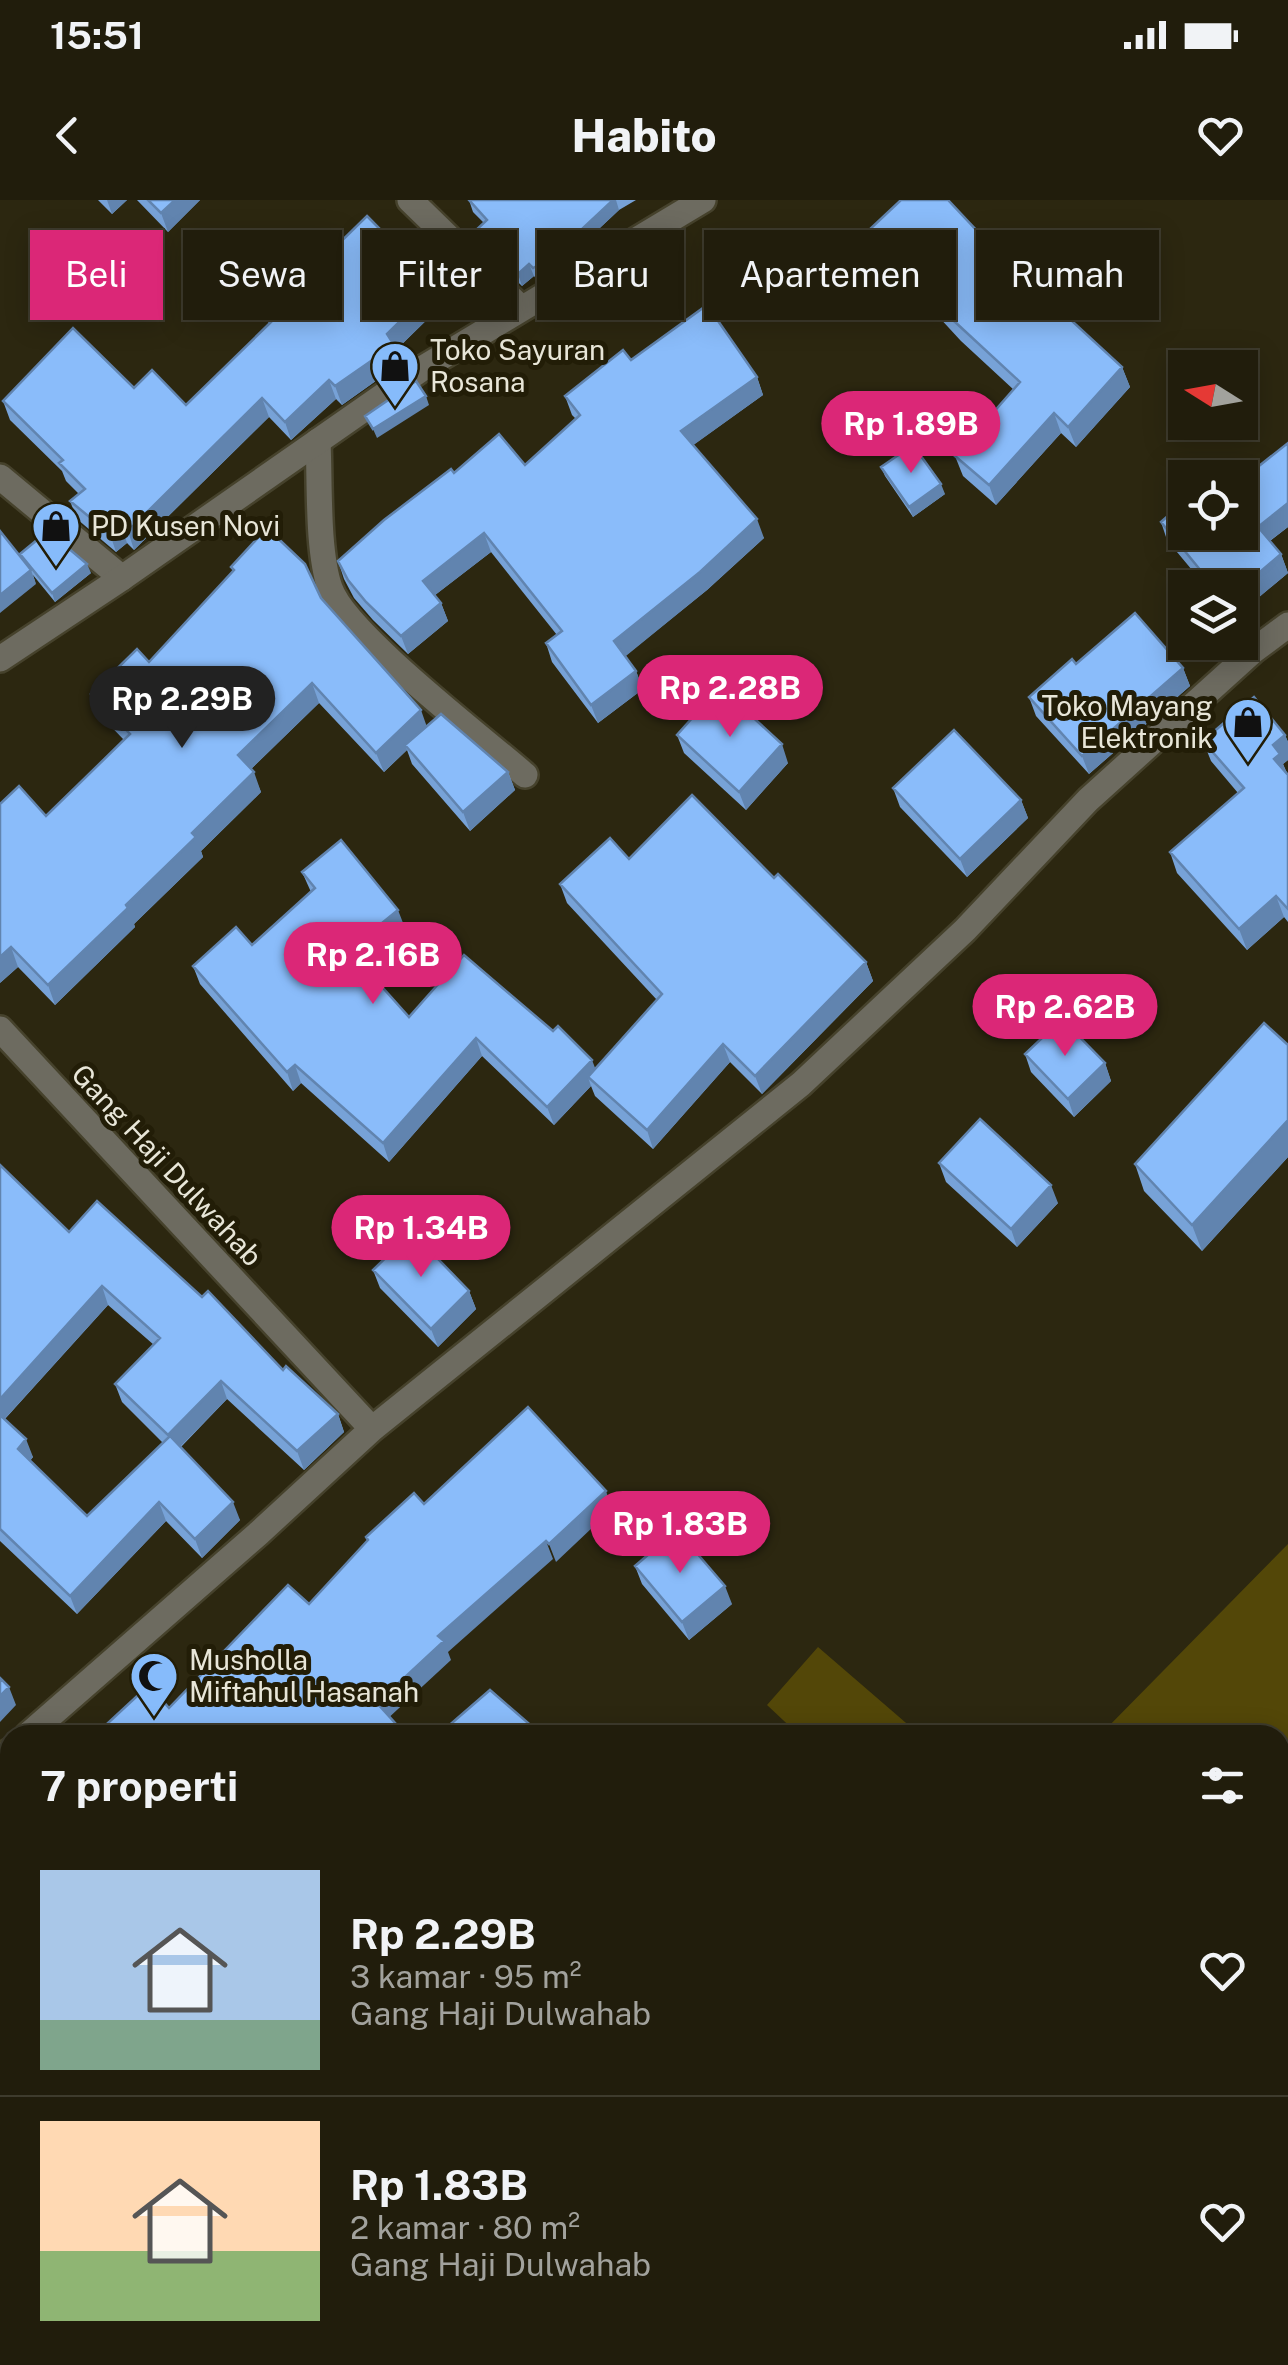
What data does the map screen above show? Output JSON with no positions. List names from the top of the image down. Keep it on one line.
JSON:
{"streets":{"street":["Gang Haji Dulwahab"]},"places":{"shop":["Toko Sayuran Rosana","PD Kusen Novi","Toko Mayang Elektronik"],"mosque":["Musholla Miftahul Hasanah"]},"north":"left","page":{"status":"15:51","header":"Habito","chip":["Beli","Sewa","Filter","Baru","Apartemen","Rumah"],"price":["Rp 1.89B","Rp 2.28B","Rp 2.29B","Rp 2.16B","Rp 2.62B","Rp 1.34B","Rp 1.83B"],"heading":"7 properti","list":[{"name":"Rp 2.29B","note":"3 kamar · 95 m² · Gang Haji Dulwahab"},{"name":"Rp 1.83B","note":"2 kamar · 80 m² · Gang Haji Dulwahab"}]}}
